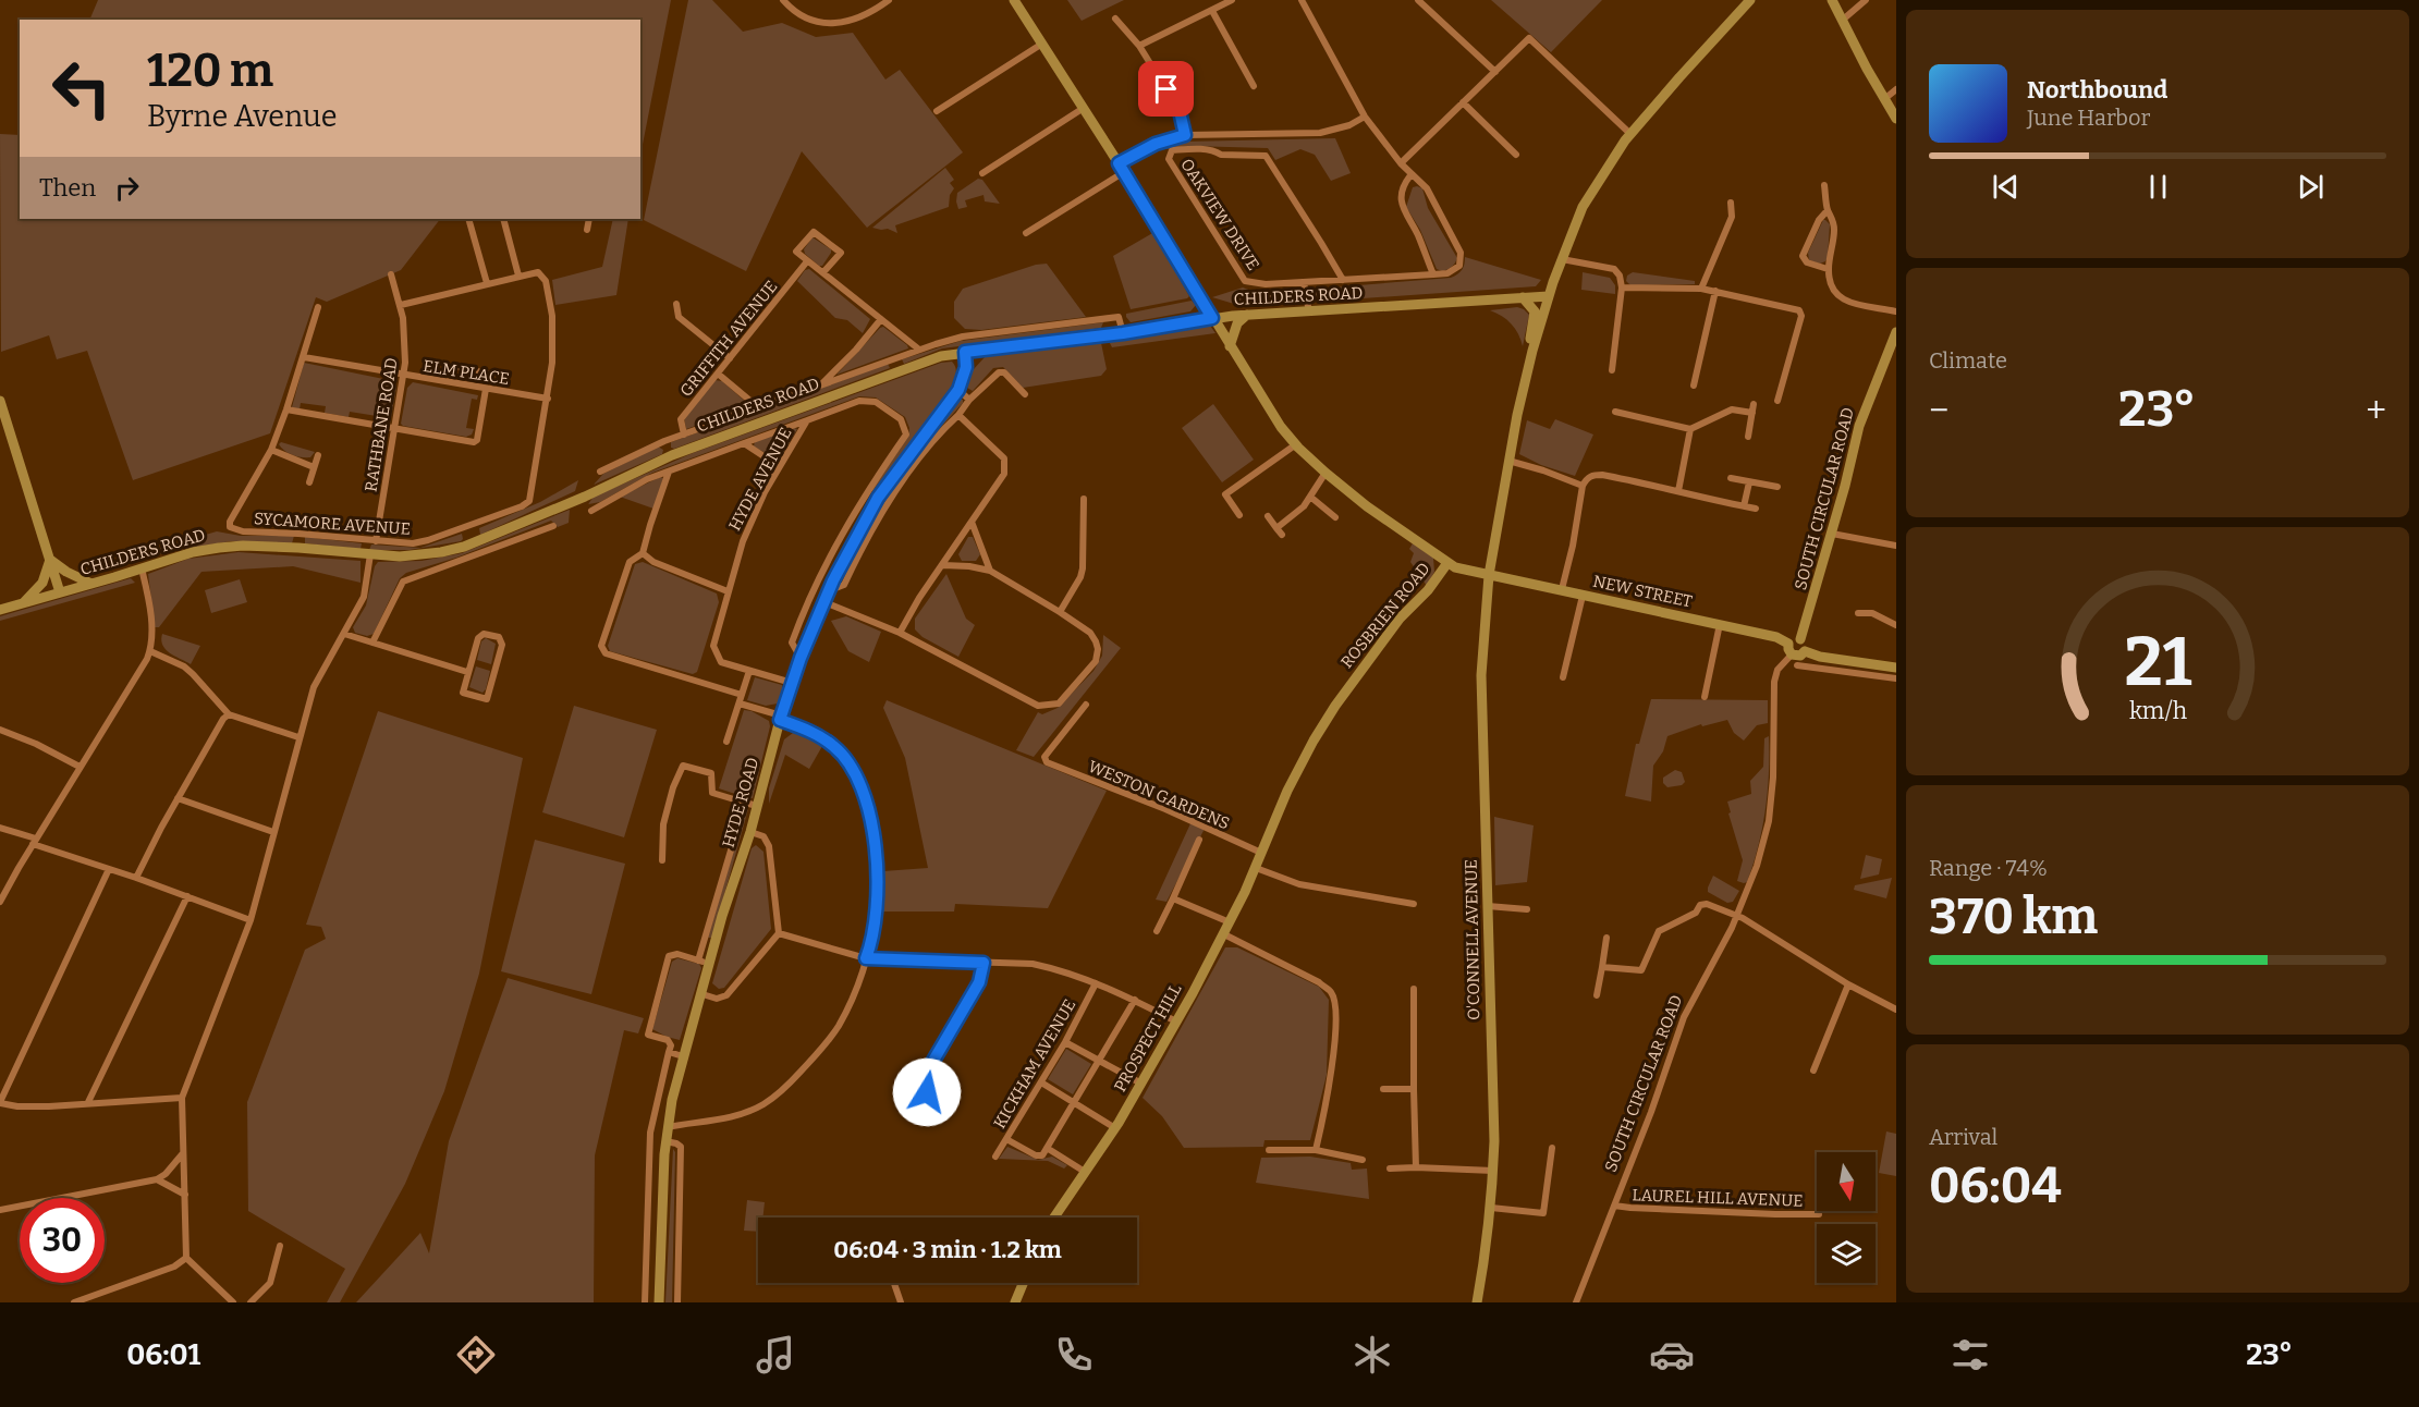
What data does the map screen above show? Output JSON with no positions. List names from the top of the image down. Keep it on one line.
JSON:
{"streets":{"main road":["CHILDERS ROAD","SOUTH CIRCULAR ROAD","NEW STREET","ROSBRIEN ROAD","HYDE ROAD","O'CONNELL AVENUE","PROSPECT HILL"],"street":["OAKVIEW DRIVE","GRIFFITH AVENUE","ELM PLACE","RATHBANE ROAD","HYDE AVENUE","SYCAMORE AVENUE","WESTON GARDENS","KICKHAM AVENUE","LAUREL HILL AVENUE"]},"crossings":[["CHILDERS ROAD","ROSBRIEN ROAD"],["CHILDERS ROAD","HYDE ROAD"],["ELM PLACE","RATHBANE ROAD"],["ELM PLACE","SYCAMORE AVENUE"],["RATHBANE ROAD","SYCAMORE AVENUE"],["HYDE AVENUE","HYDE ROAD"],["SOUTH CIRCULAR ROAD","NEW STREET"],["SOUTH CIRCULAR ROAD","LAUREL HILL AVENUE"],["NEW STREET","ROSBRIEN ROAD"],["NEW STREET","O'CONNELL AVENUE"],["ROSBRIEN ROAD","WESTON GARDENS"],["ROSBRIEN ROAD","PROSPECT HILL"],["WESTON GARDENS","PROSPECT HILL"]],"north":"bottom","page":{"turn":["120 m","Byrne Avenue"],"song":["Northbound","June Harbor"],"then":"Then","tile":["Climate",["Range · 74%","370 km"],["Arrival","06:04"]],"heat":["−","23°","+"],"limit":"30","trip":"06:04 · 3 min · 1.2 km","tabs":["06:01","23°"],"gauge":["21","km/h"]}}
